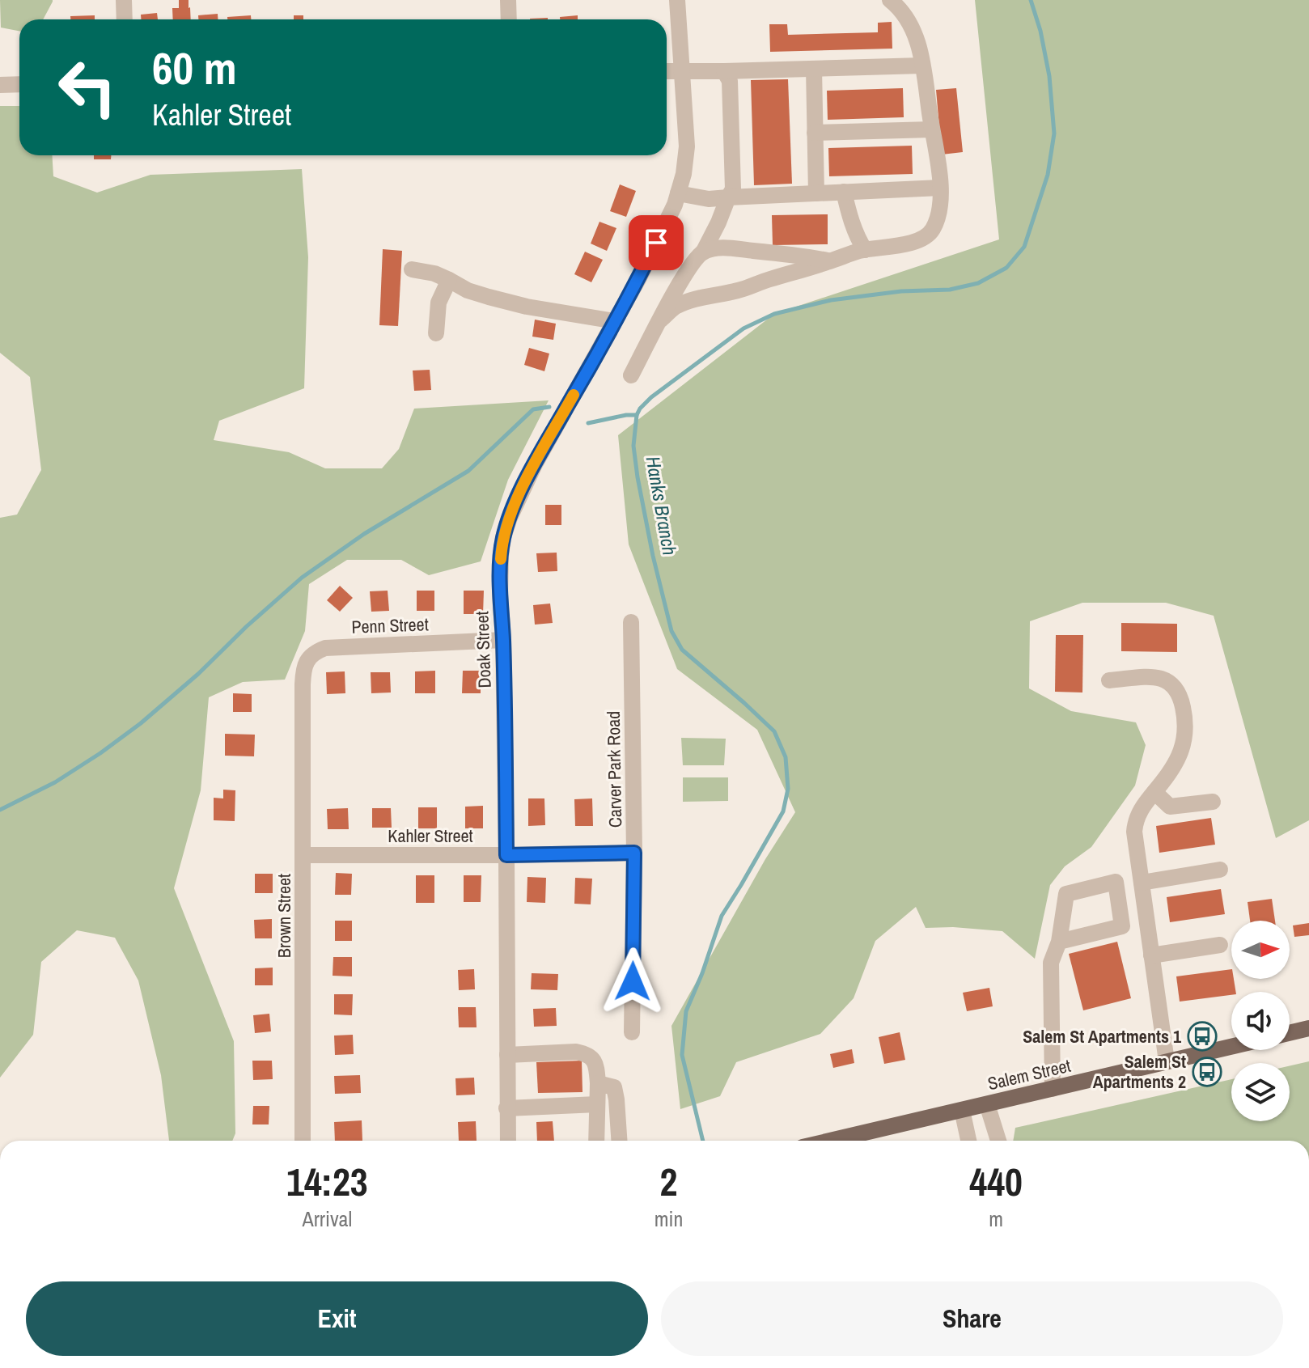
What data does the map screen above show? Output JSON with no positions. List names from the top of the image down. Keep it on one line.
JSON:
{"streets":{"main road":["Salem Street"],"street":["Penn Street","Doak Street","Carver Park Road","Kahler Street","Brown Street"]},"crossings":[["Penn Street","Doak Street"],["Penn Street","Brown Street"],["Doak Street","Kahler Street"],["Carver Park Road","Kahler Street"],["Kahler Street","Brown Street"]],"water":["Hanks Branch"],"places":{"bus stop":["Salem St Apartments 1","Salem St Apartments 2"]},"north":"right","page":{"turn":["60 m","Kahler Street"],"eta":["14:23","Arrival","2","min","440","m"],"buttons":["Exit","Share"]}}
